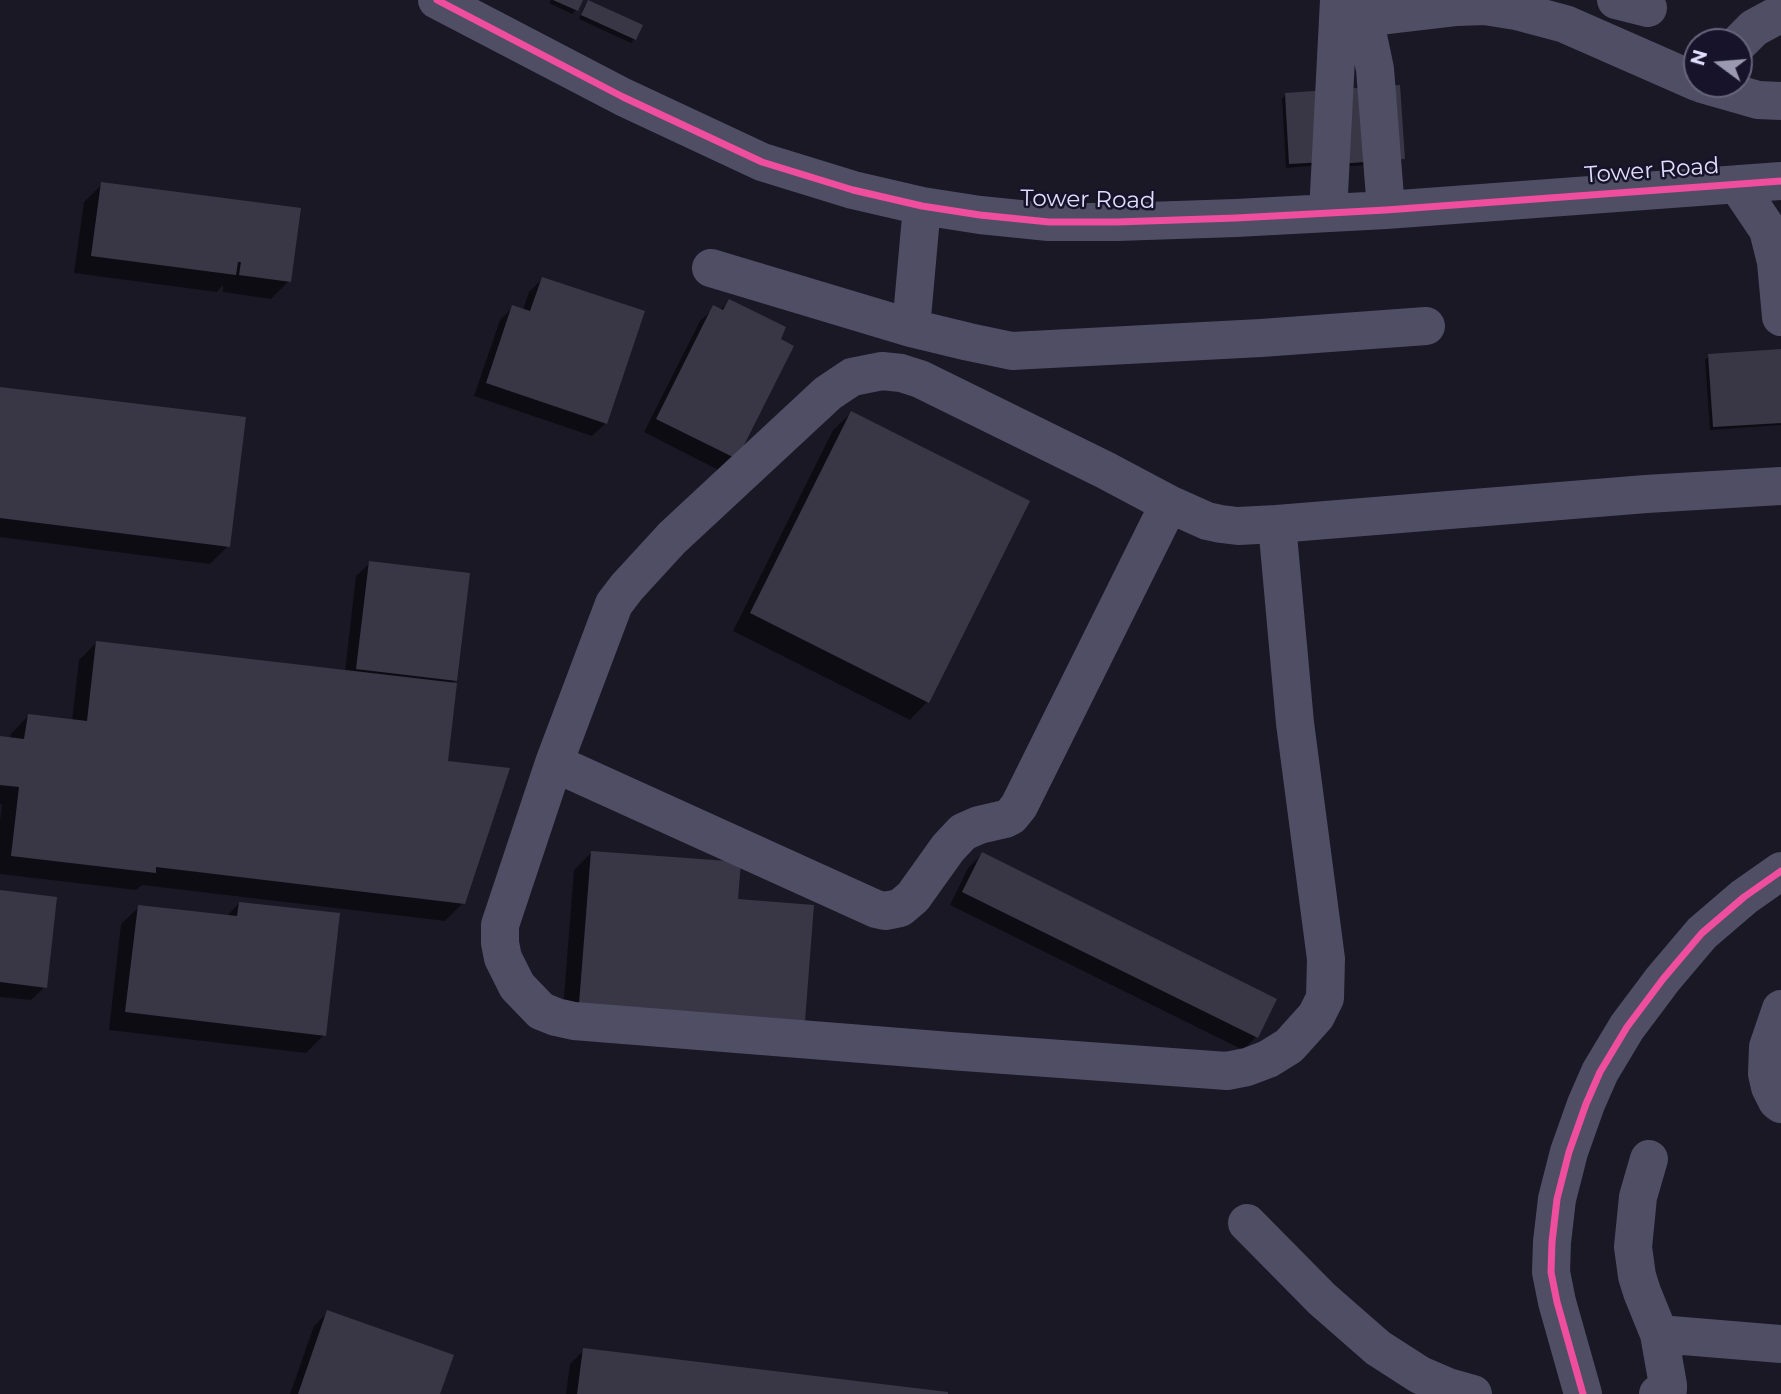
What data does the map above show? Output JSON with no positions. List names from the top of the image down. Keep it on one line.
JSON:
{"streets":{"street":["Tower Road"]},"north":"left"}
